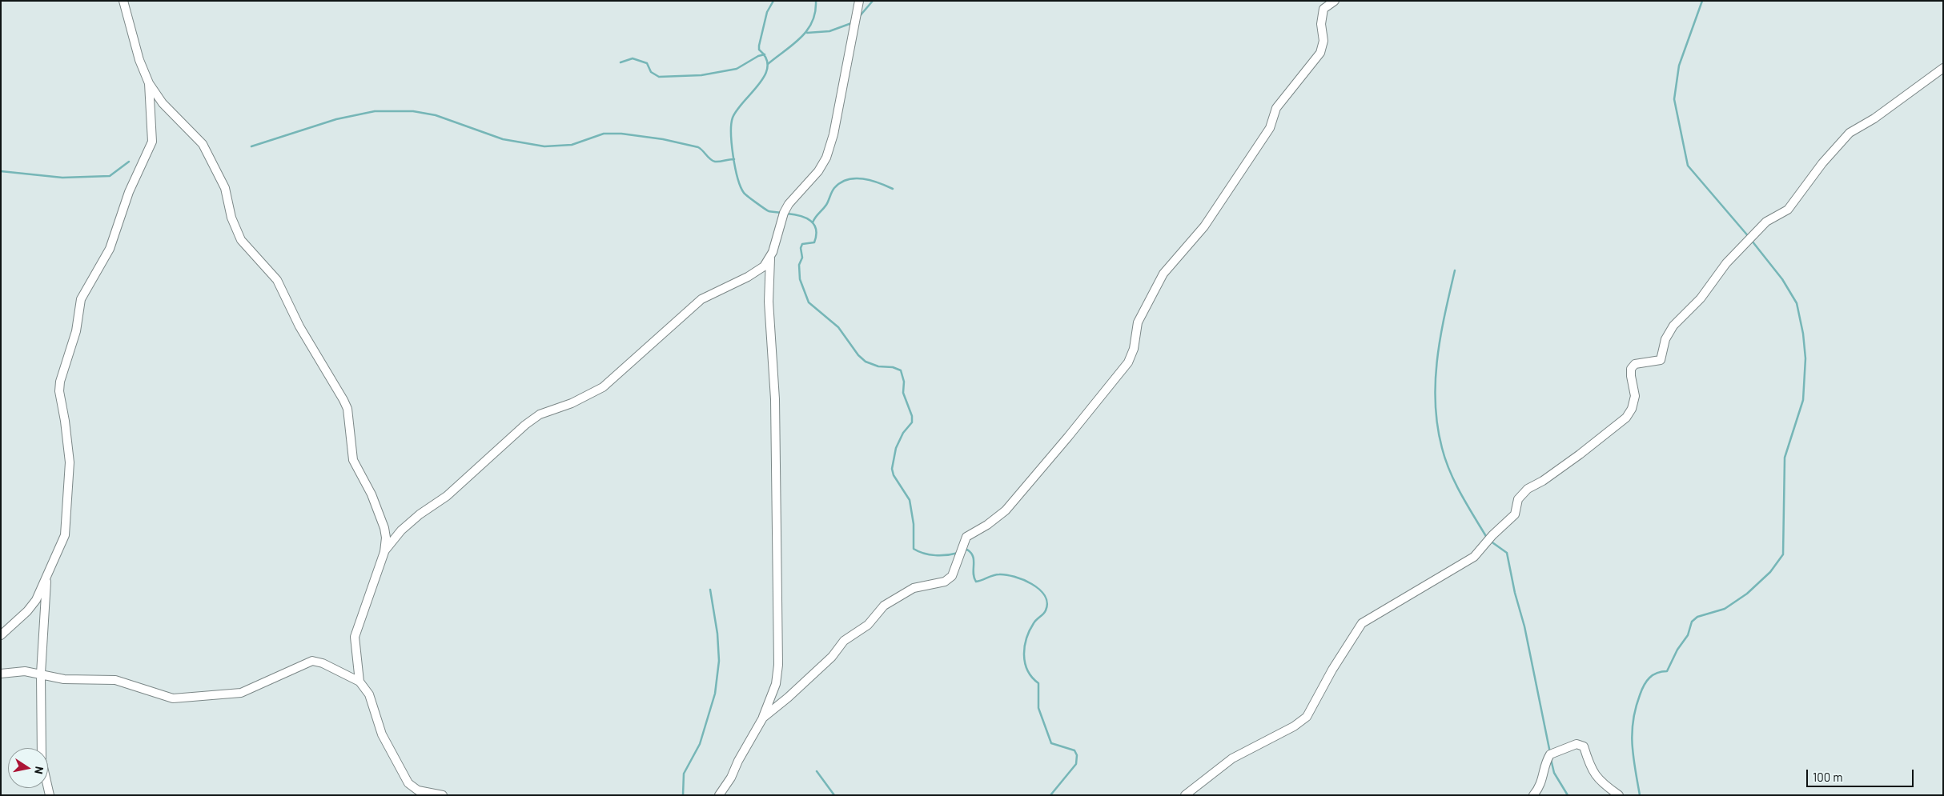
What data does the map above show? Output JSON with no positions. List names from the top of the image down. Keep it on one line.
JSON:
{"scale_bar":"100 m","north":"right"}
